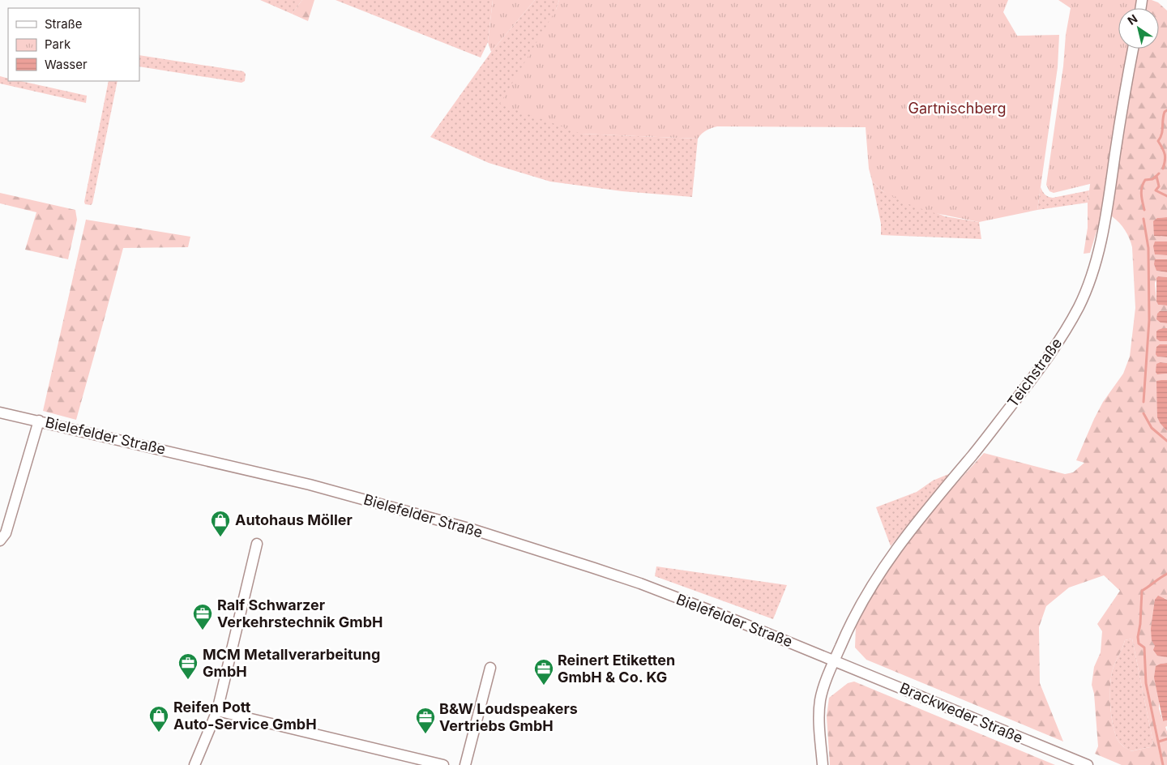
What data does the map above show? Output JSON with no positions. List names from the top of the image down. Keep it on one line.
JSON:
{"streets":{"street":["Teichstraße","Bielefelder Straße","Brackweder Straße"]},"crossings":[["Teichstraße","Bielefelder Straße"],["Teichstraße","Brackweder Straße"],["Bielefelder Straße","Brackweder Straße"]],"parks":["Gartnischberg"],"places":{"shop":["Autohaus Möller","Reifen Pott Auto-Service GmbH"],"office":["Ralf Schwarzer Verkehrstechnik GmbH","MCM Metallverarbeitung GmbH","Reinert Etiketten GmbH & Co. KG","B&W Loudspeakers Vertriebs GmbH"]},"legend":["Straße","Park","Wasser"],"north":"top left"}
